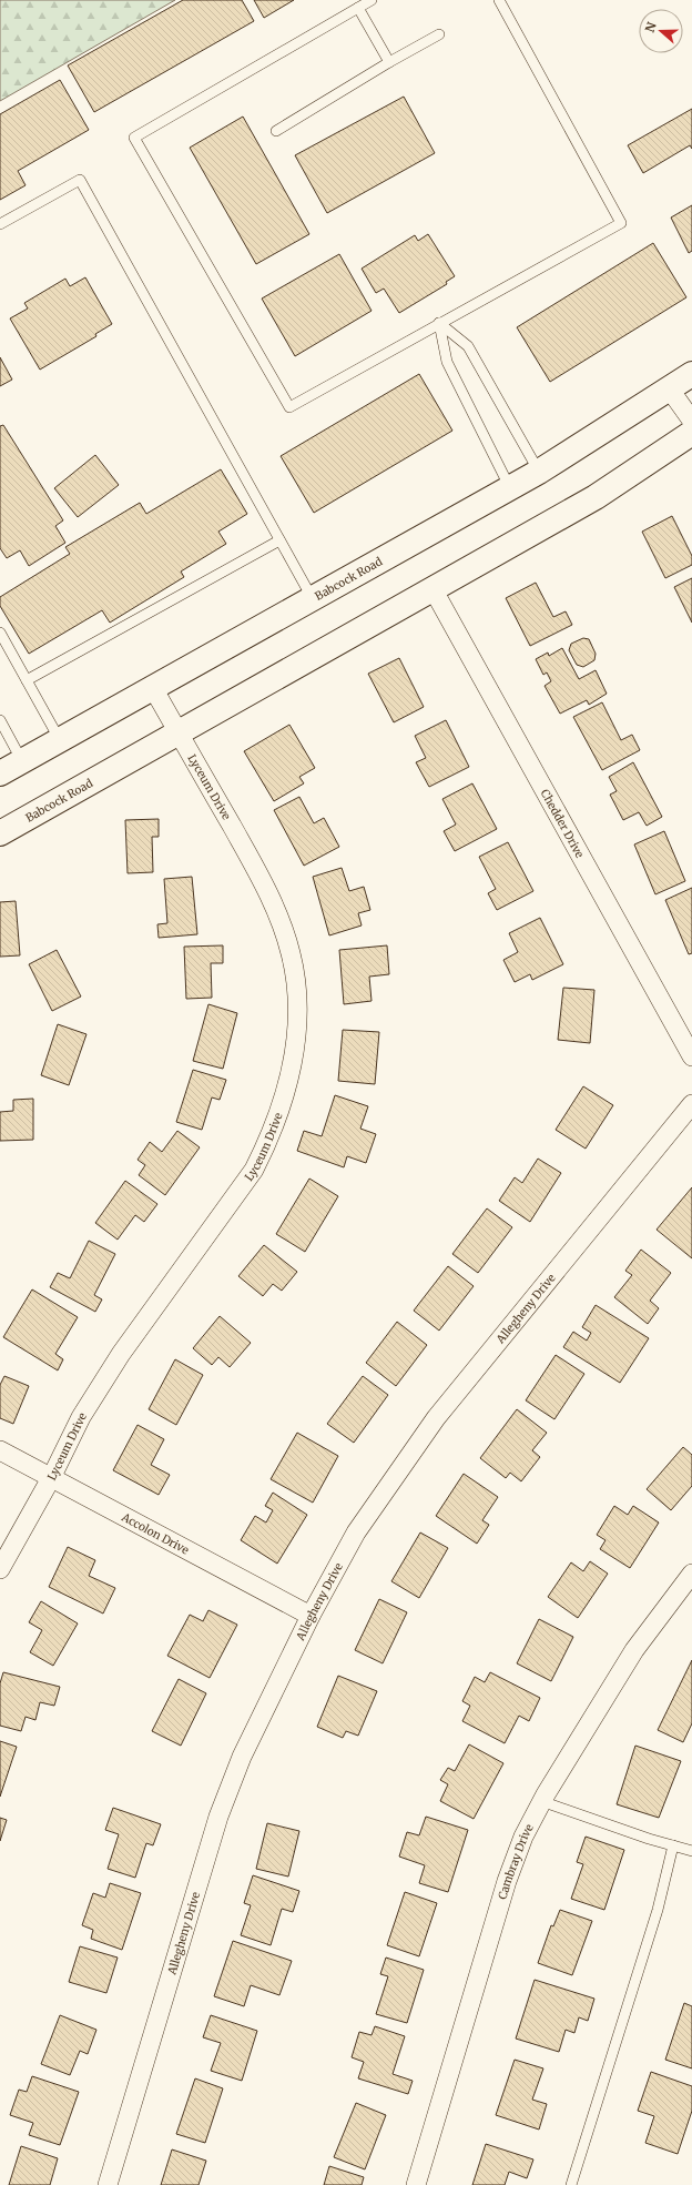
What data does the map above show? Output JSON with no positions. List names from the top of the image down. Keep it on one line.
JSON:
{"streets":{"main road":["Babcock Road"],"street":["Lyceum Drive","Chedder Drive","Allegheny Drive","Accolon Drive","Cambray Drive"]},"crossings":[["Babcock Road","Lyceum Drive"],["Babcock Road","Chedder Drive"],["Lyceum Drive","Accolon Drive"],["Allegheny Drive","Accolon Drive"]],"north":"left"}
